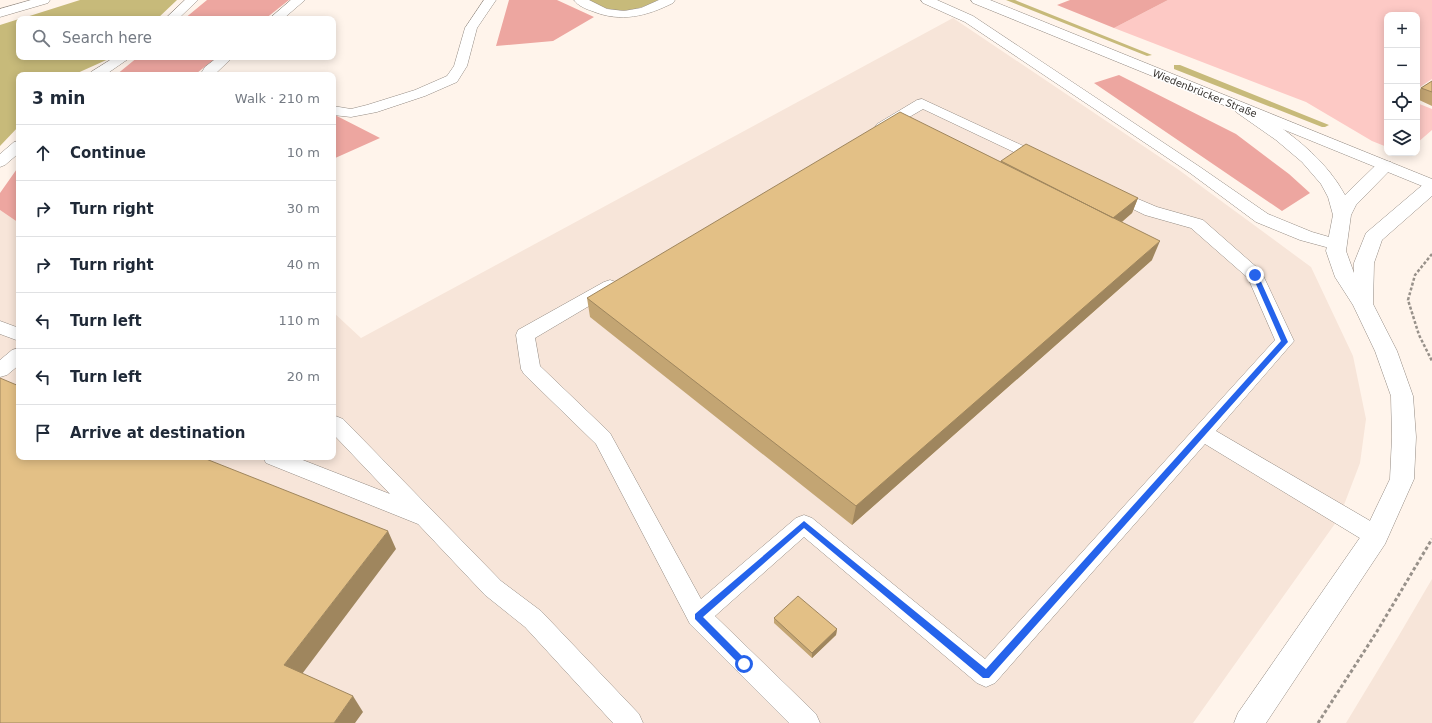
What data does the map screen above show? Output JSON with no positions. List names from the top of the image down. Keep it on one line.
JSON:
{"streets":{"street":["Wiedenbrücker Straße"]},"page":{"map_buttons":["+","−"],"search":"Search here","heading":["3 min","Walk · 210 m"],"list":[["Continue","10 m"],["Turn right","30 m"],["Turn right","40 m"],["Turn left","110 m"],["Turn left","20 m"],"Arrive at destination"]}}
